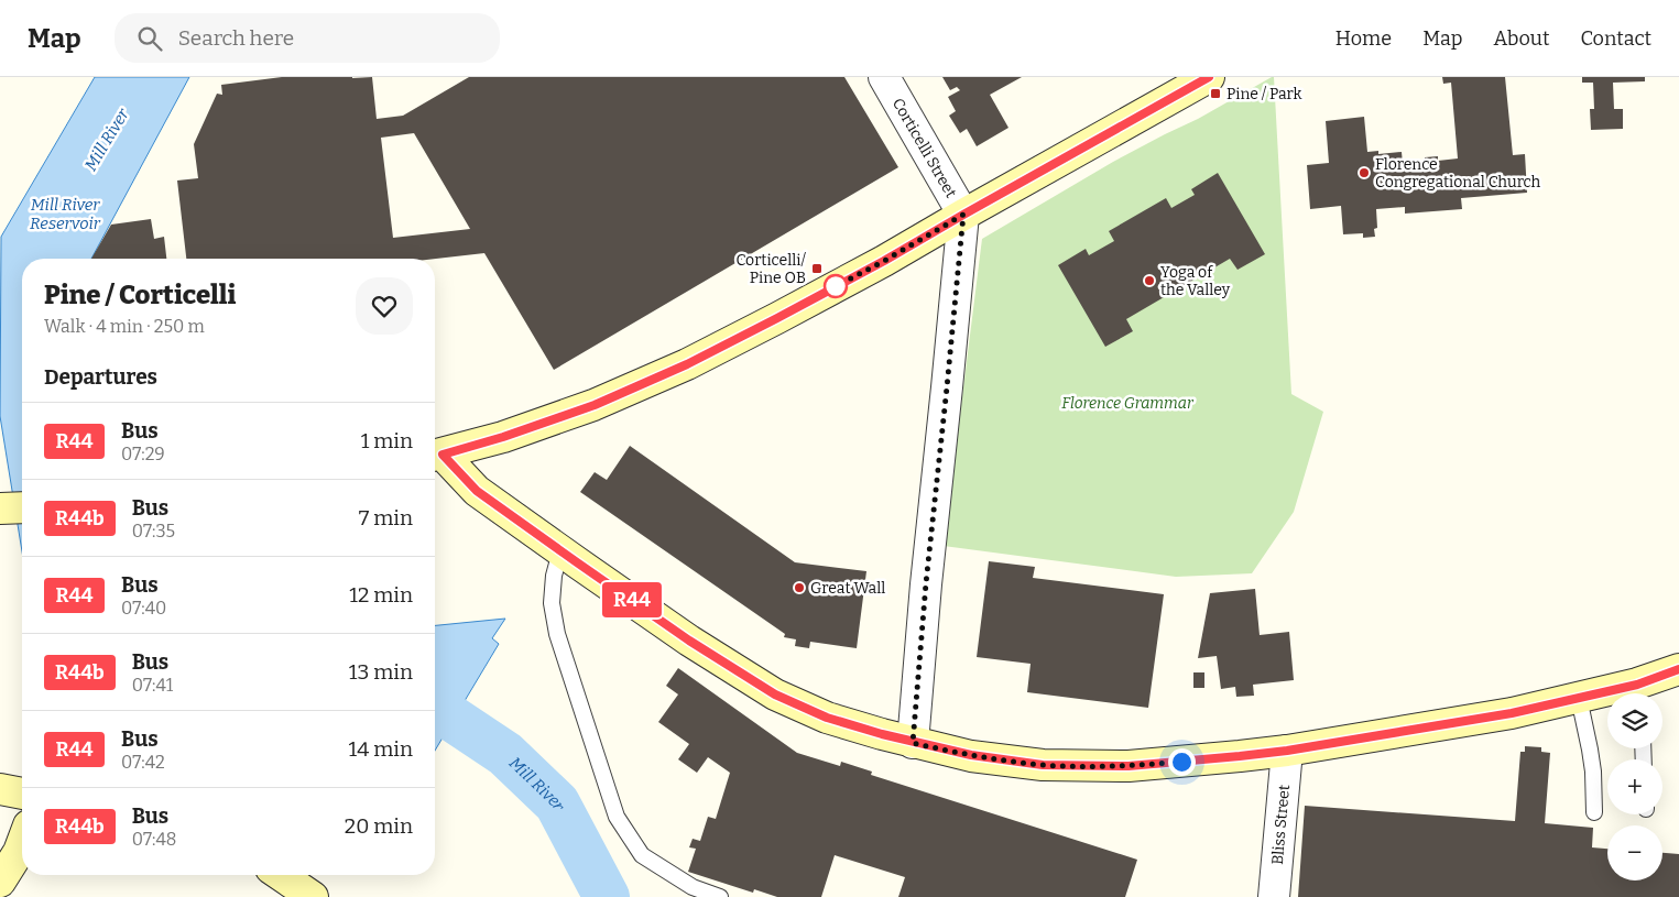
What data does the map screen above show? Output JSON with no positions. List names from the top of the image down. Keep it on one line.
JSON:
{"streets":{"street":["Corticelli Street","Bliss Street"]},"water":["Mill River","Mill River Reservoir"],"parks":["Florence Grammar"],"places":{"transit":["Pine / Park","Corticelli/ Pine OB"],"other":["Florence Congregational Church","Yoga of the Valley","Great Wall"]},"lines":["bus line R44"],"page":{"header":"Map","search":"Search here","nav":["Home","Map","About","Contact"],"on_map":"R44","heading":[["Pine / Corticelli","Walk · 4 min · 250 m"],"Departures"],"list":[{"mark":"R44","name":"Bus","note":"07:29","value":"1 min"},{"mark":"R44b","name":"Bus","note":"07:35","value":"7 min"},{"mark":"R44","name":"Bus","note":"07:40","value":"12 min"},{"mark":"R44b","name":"Bus","note":"07:41","value":"13 min"},{"mark":"R44","name":"Bus","note":"07:42","value":"14 min"},{"mark":"R44b","name":"Bus","note":"07:48","value":"20 min"}],"map_buttons":["+","−"]}}
